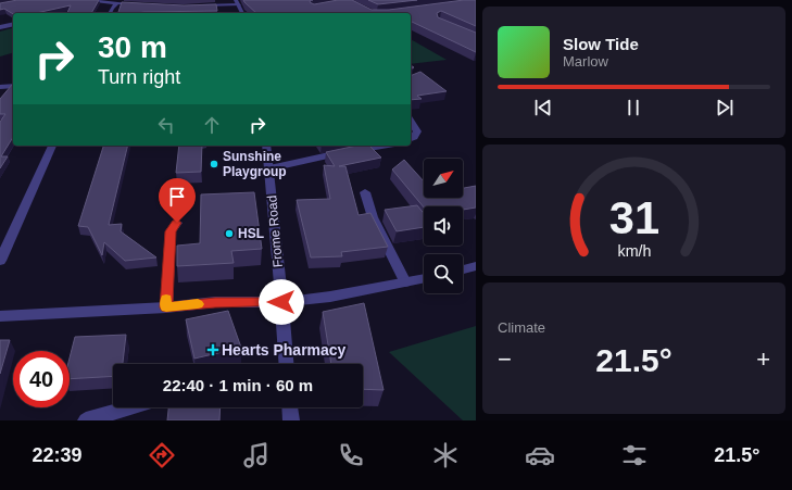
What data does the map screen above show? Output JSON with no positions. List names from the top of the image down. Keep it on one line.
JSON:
{"streets":{"street":["Frome Road"]},"places":{"other":["Sunshine Playgroup","HSL"],"health":["Hearts Pharmacy"]},"north":"top right","page":{"turn":["30 m","Turn right"],"song":["Slow Tide","Marlow"],"tile":"Climate","heat":["−","21.5°","+"],"limit":"40","trip":"22:40 · 1 min · 60 m","tabs":["22:39","21.5°"],"gauge":["31","km/h"]}}
